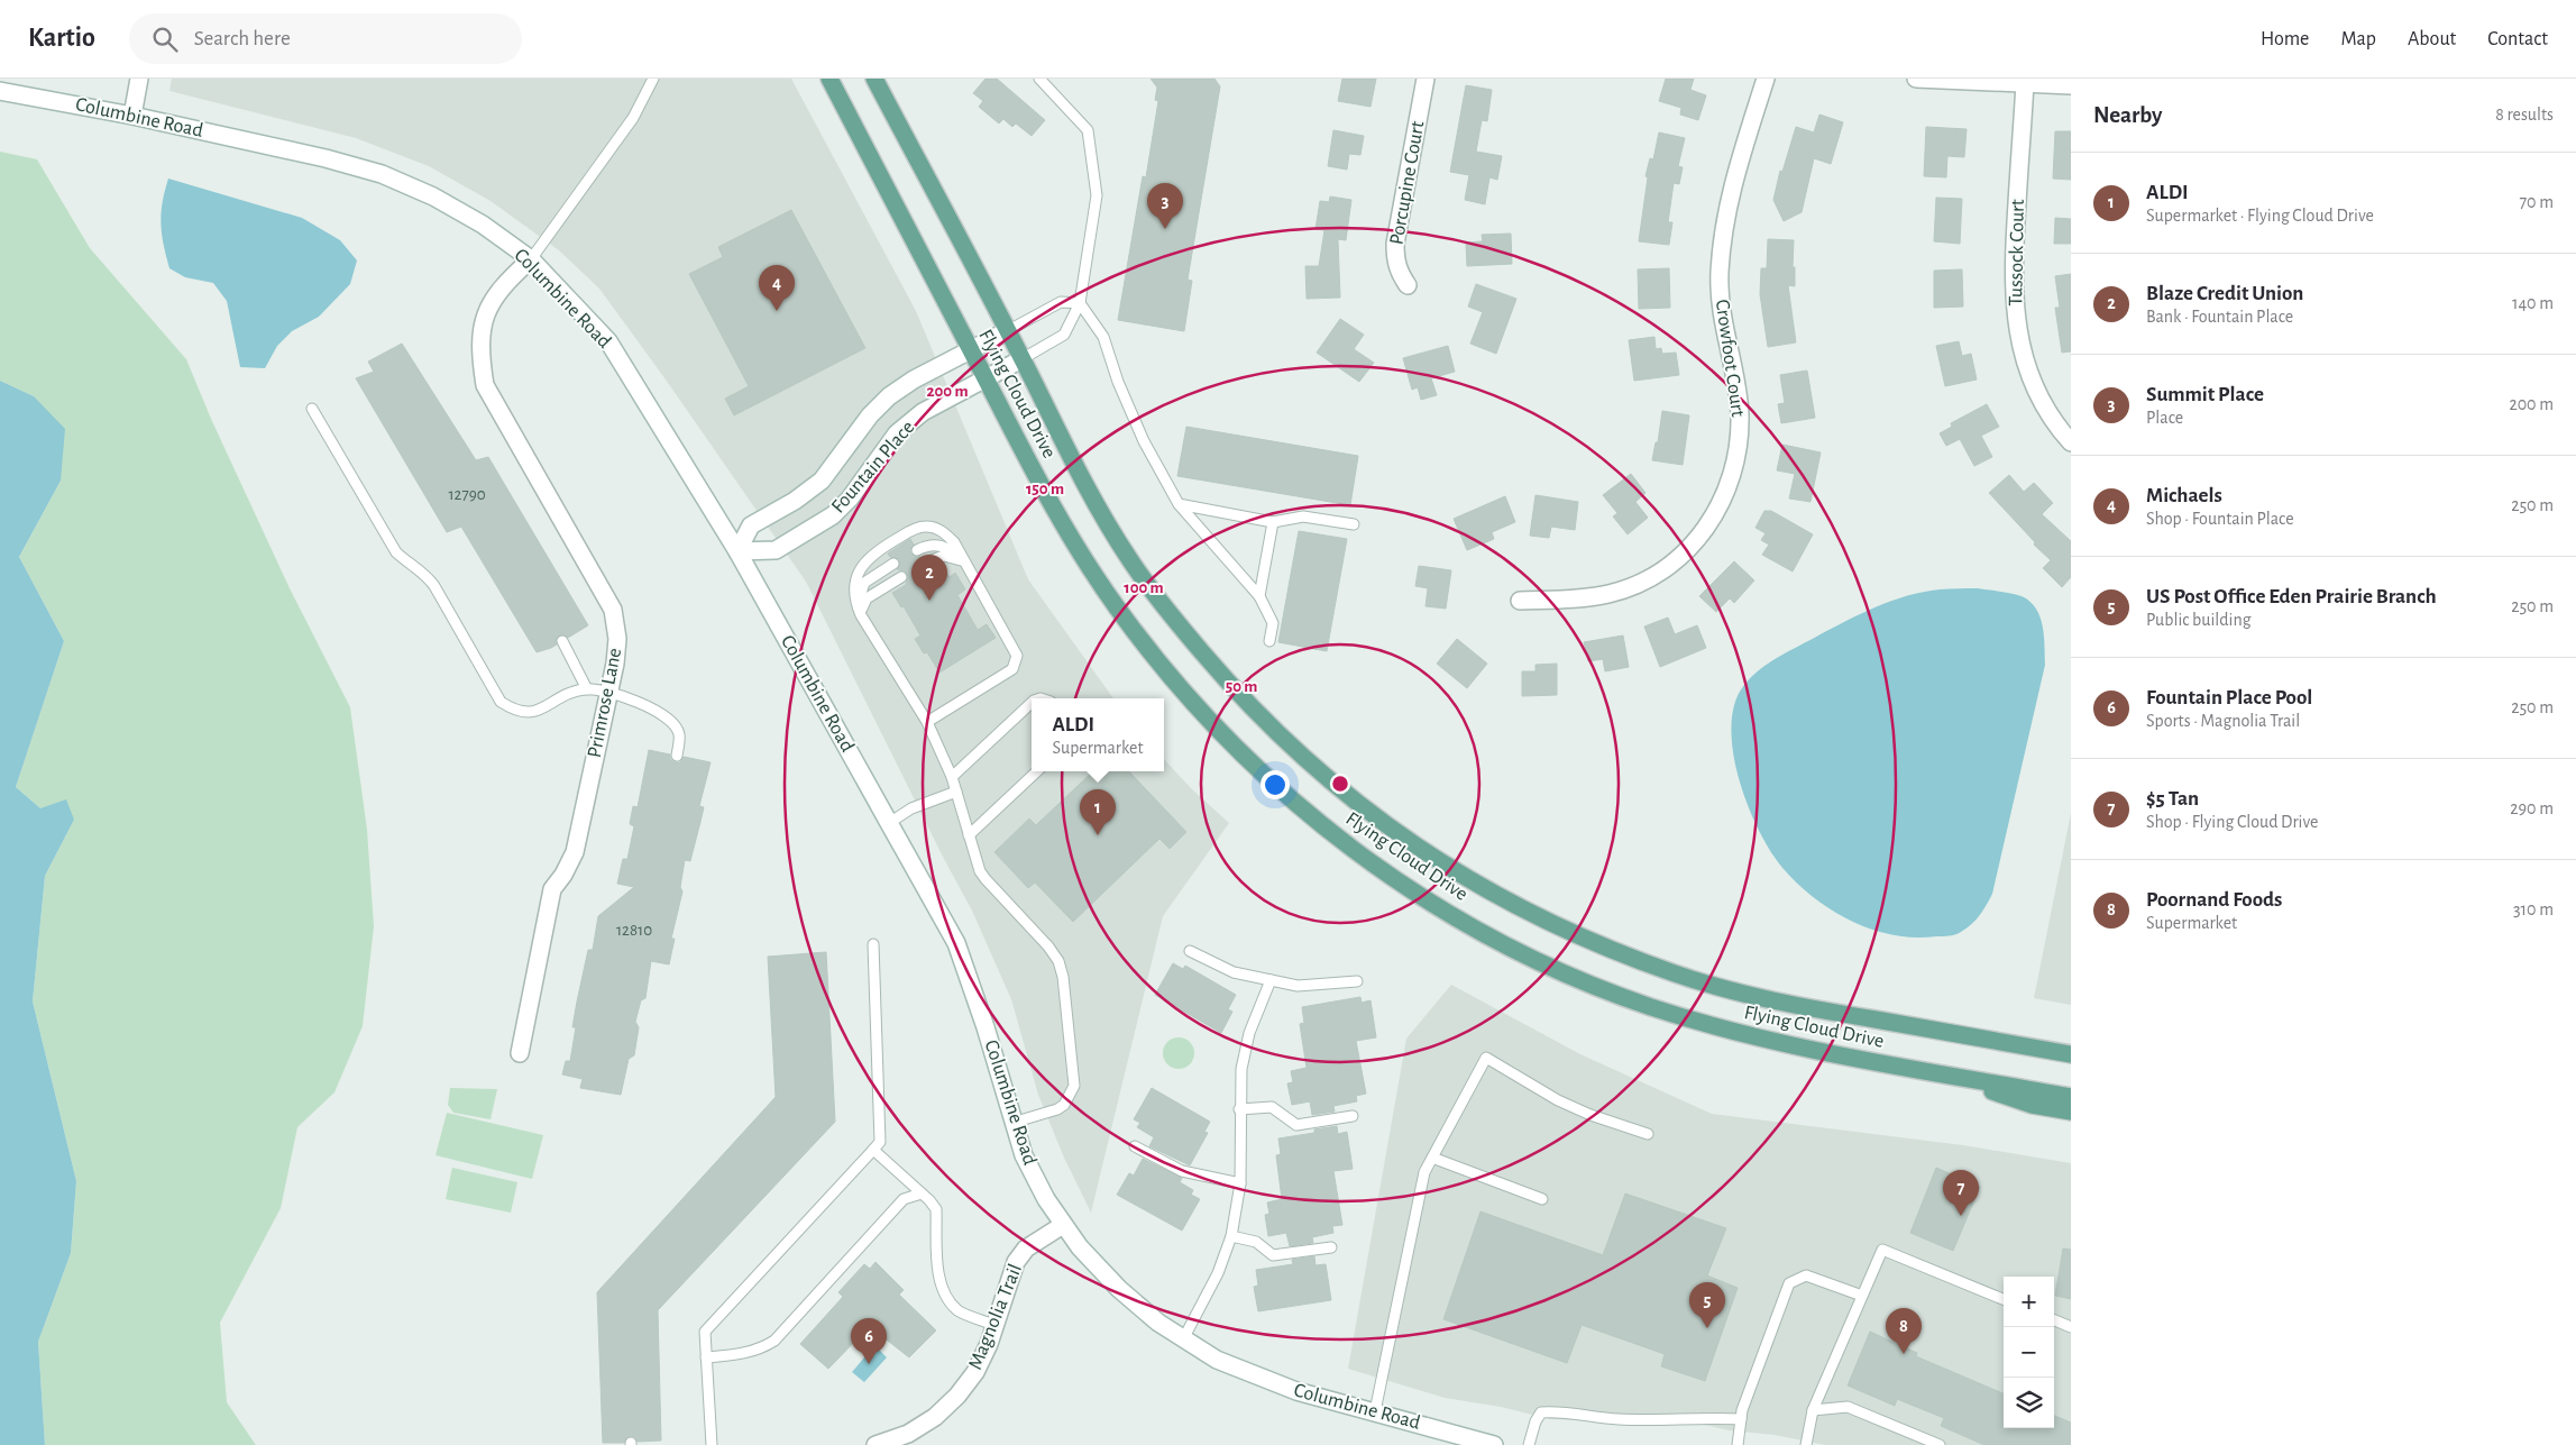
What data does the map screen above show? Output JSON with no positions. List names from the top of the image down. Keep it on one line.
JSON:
{"streets":{"main road":["Flying Cloud Drive"],"street":["Columbine Road","Porcupine Court","Tussock Court","Crowfoot Court","Fountain Place","Primrose Lane","Magnolia Trail"]},"crossings":[["Columbine Road","Fountain Place"],["Columbine Road","Primrose Lane"],["Columbine Road","Magnolia Trail"],["Flying Cloud Drive","Fountain Place"]],"house_numbers":["12790","12810"],"page":{"header":"Kartio","search":"Search here","nav":["Home","Map","About","Contact"],"heading":["Nearby","8 results"],"list":[{"mark":"1","name":"ALDI","note":"Supermarket · Flying Cloud Drive","value":"70 m"},{"mark":"2","name":"Blaze Credit Union","note":"Bank · Fountain Place","value":"140 m"},{"mark":"3","name":"Summit Place","note":"Place","value":"200 m"},{"mark":"4","name":"Michaels","note":"Shop · Fountain Place","value":"250 m"},{"mark":"5","name":"US Post Office Eden Prairie Branch","note":"Public building","value":"250 m"},{"mark":"6","name":"Fountain Place Pool","note":"Sports · Magnolia Trail","value":"250 m"},{"mark":"7","name":"$5 Tan","note":"Shop · Flying Cloud Drive","value":"290 m"},{"mark":"8","name":"Poornand Foods","note":"Supermarket","value":"310 m"}],"pins":["3","4","2","1","7","5","8","6"],"popup":["ALDI","Supermarket"],"map_buttons":["+","−"]},"rings":["200 m","150 m","100 m","50 m"]}
